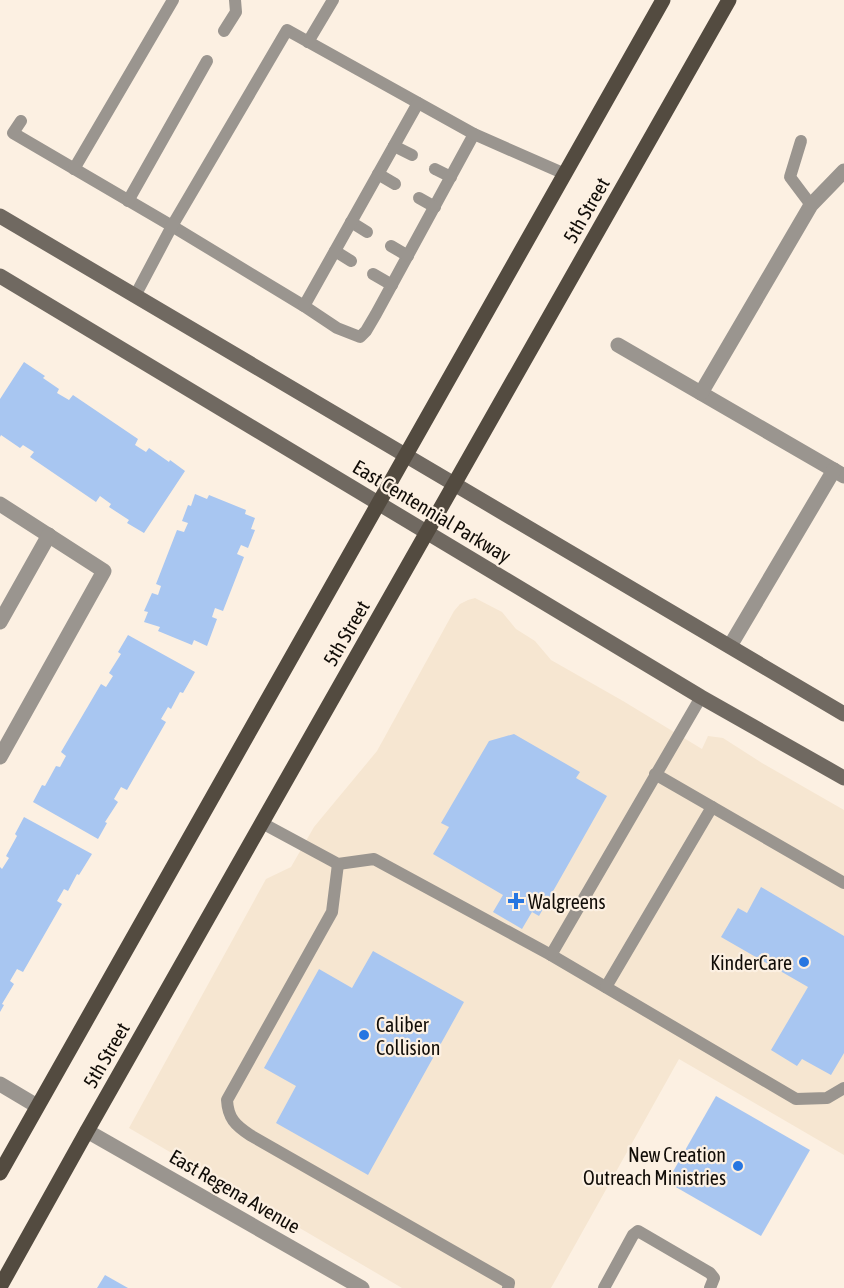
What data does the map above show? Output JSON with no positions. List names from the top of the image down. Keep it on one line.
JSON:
{"streets":{"main road":["5th Street","East Centennial Parkway"],"street":["East Regena Avenue"]},"crossings":[["5th Street","East Centennial Parkway"],["5th Street","East Regena Avenue"]],"places":{"health":["Walgreens"],"other":["KinderCare","Caliber Collision","New Creation Outreach Ministries"]}}
